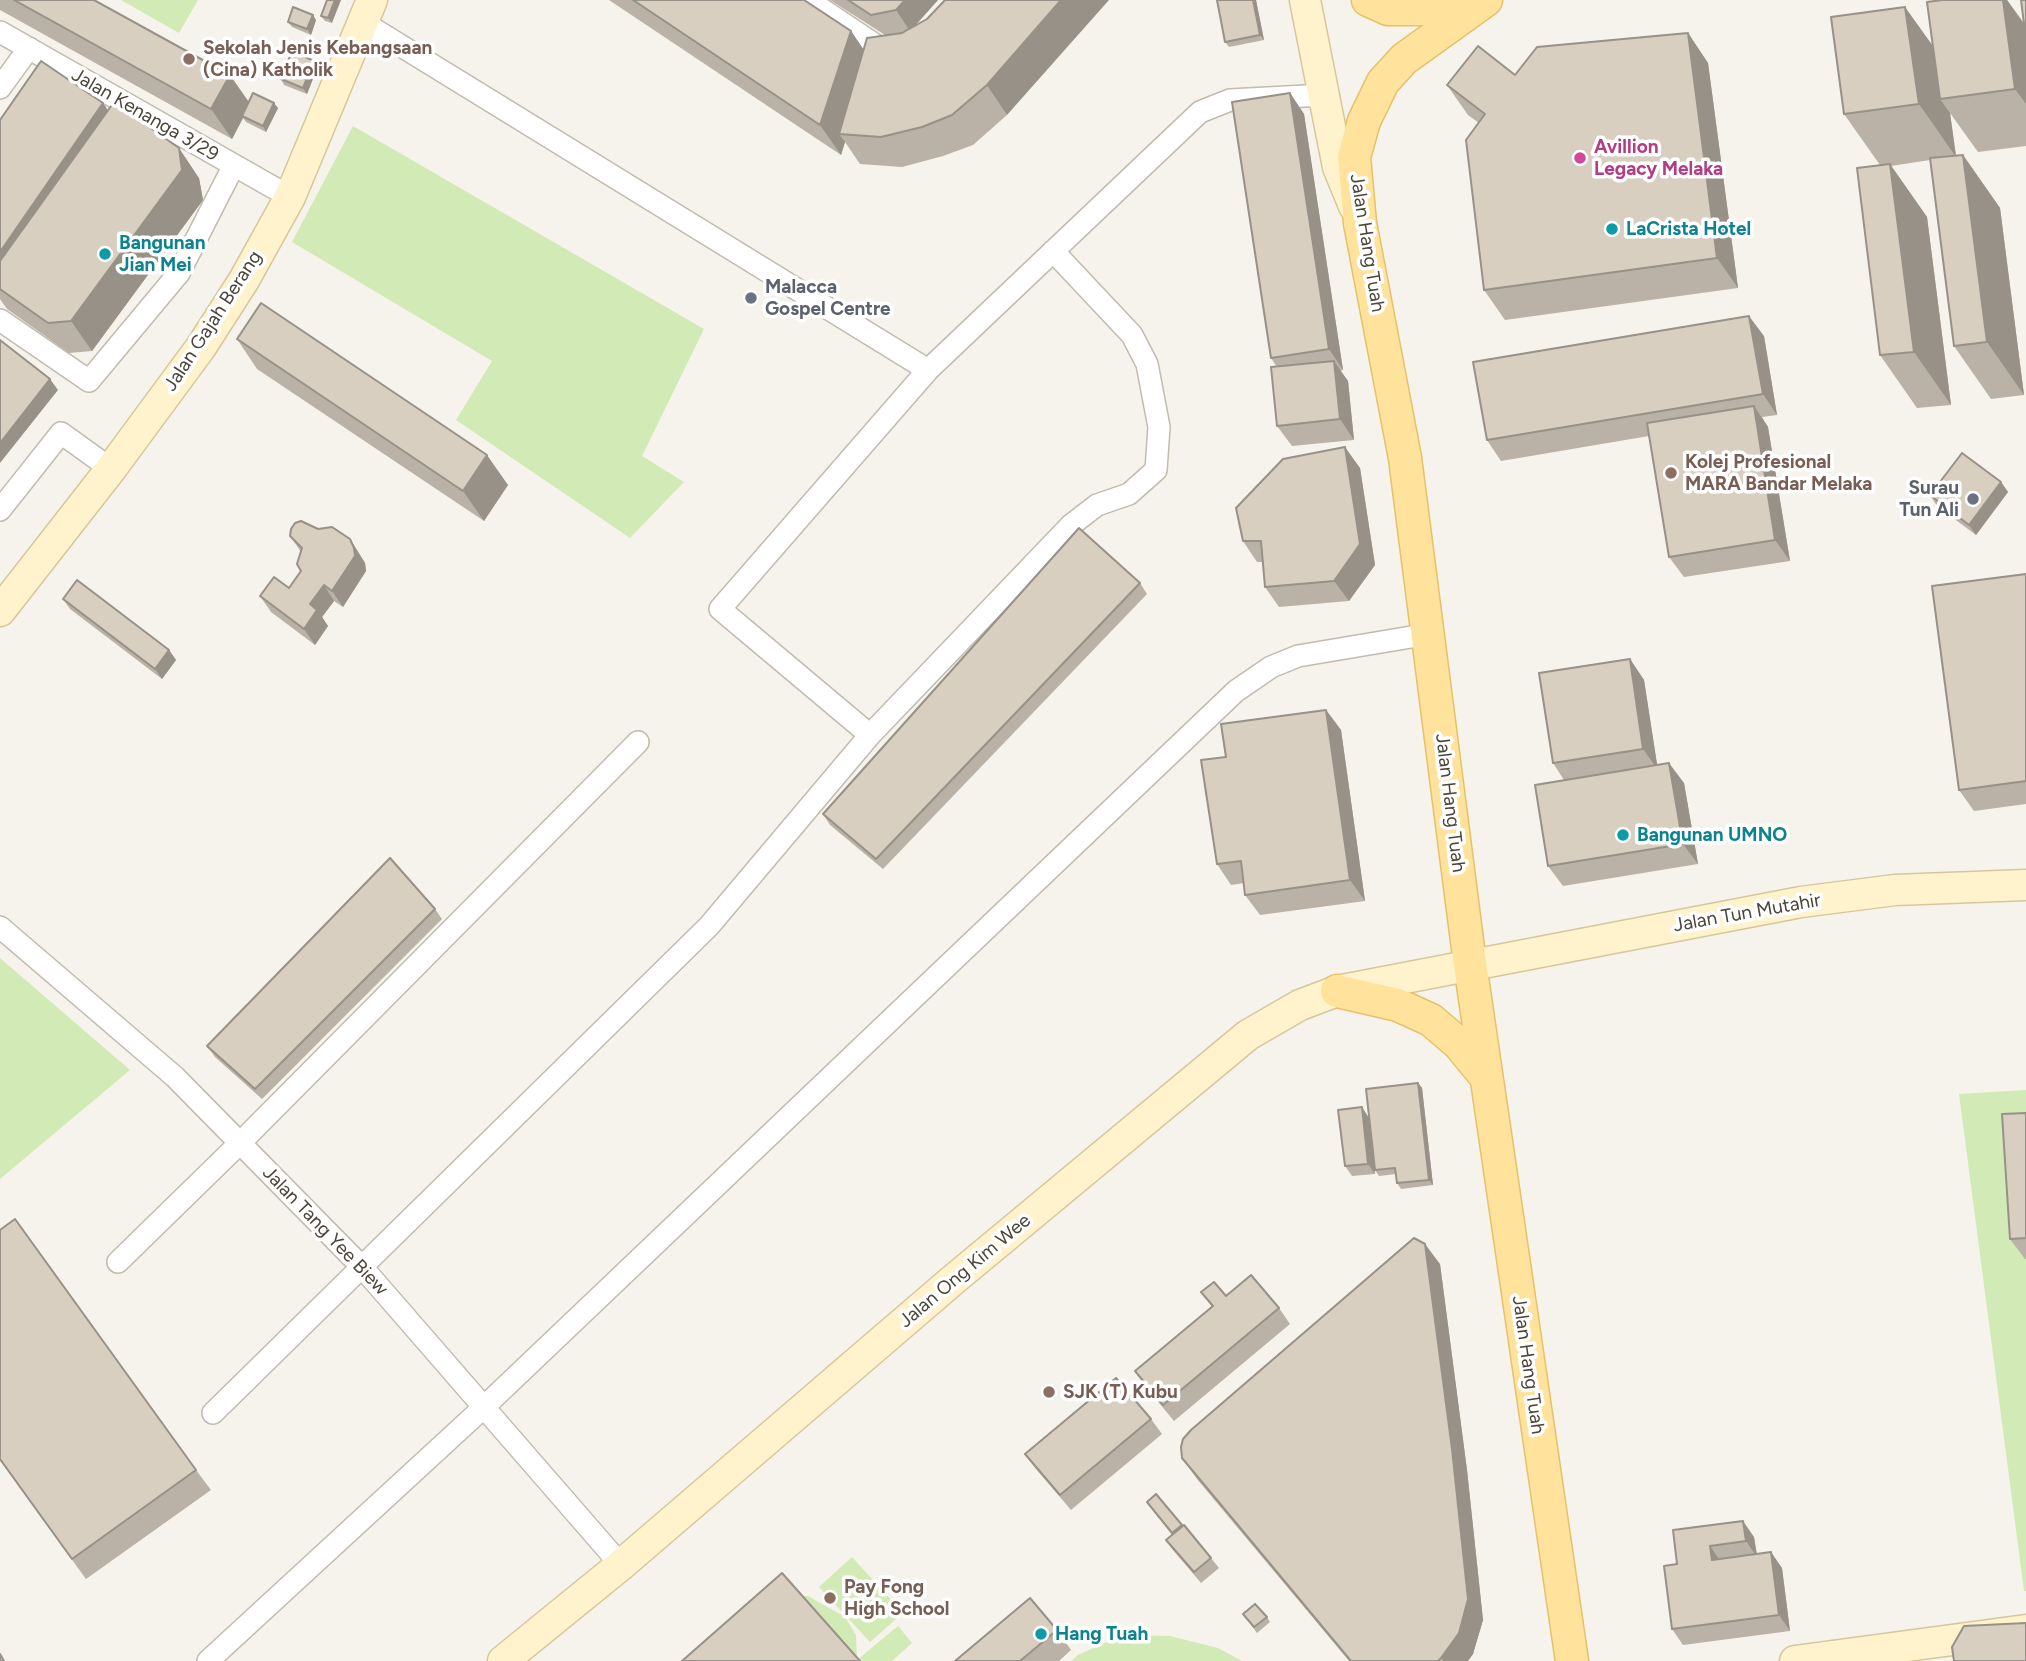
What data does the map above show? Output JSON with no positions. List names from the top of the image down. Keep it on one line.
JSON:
{"streets":{"main road":["Jalan Hang Tuah","Jalan Gajah Berang","Jalan Tun Mutahir","Jalan Ong Kim Wee"],"street":["Jalan Kenanga 3/29","Jalan Tang Yee Biew"]},"crossings":[["Jalan Kenanga 3/29","Jalan Gajah Berang"],["Jalan Hang Tuah","Jalan Tun Mutahir"],["Jalan Hang Tuah","Jalan Ong Kim Wee"],["Jalan Tun Mutahir","Jalan Ong Kim Wee"],["Jalan Tang Yee Biew","Jalan Ong Kim Wee"]],"places":["Sekolah Jenis Kebangsaan (Cina) Katholik","Avillion Legacy Melaka","LaCrista Hotel","Bangunan Jian Mei","Malacca Gospel Centre","Kolej Profesional MARA Bandar Melaka","Surau Tun Ali","Bangunan UMNO","SJK (T) Kubu","Pay Fong High School","Hang Tuah"]}
